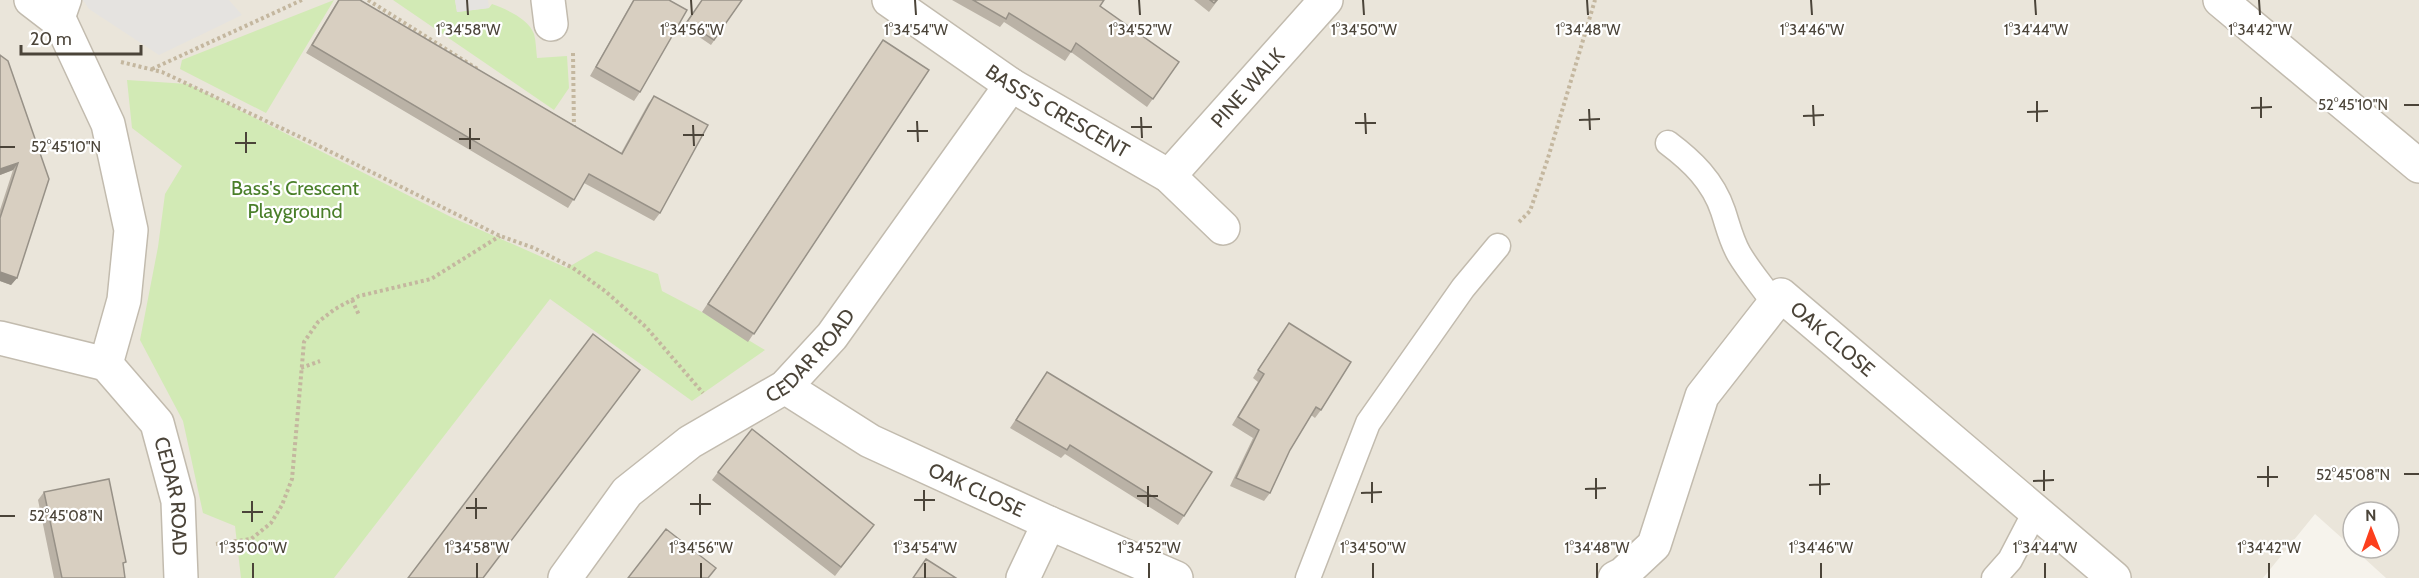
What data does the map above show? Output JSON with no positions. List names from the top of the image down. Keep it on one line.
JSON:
{"streets":{"street":["PINE WALK","BASS'S CRESCENT","OAK CLOSE","CEDAR ROAD"]},"crossings":[["PINE WALK","BASS'S CRESCENT"],["BASS'S CRESCENT","CEDAR ROAD"],["OAK CLOSE","CEDAR ROAD"]],"parks":["Bass's Crescent Playground"],"scale_bar":"20 m","north":"top","coordinates":["1°34'58\"W","1°34'56\"W","1°34'54\"W","1°34'52\"W","1°34'50\"W","1°34'48\"W","1°34'46\"W","1°34'44\"W","1°34'42\"W","52°45'10\"N","52°45'08\"N","1°35'00\"W"]}
